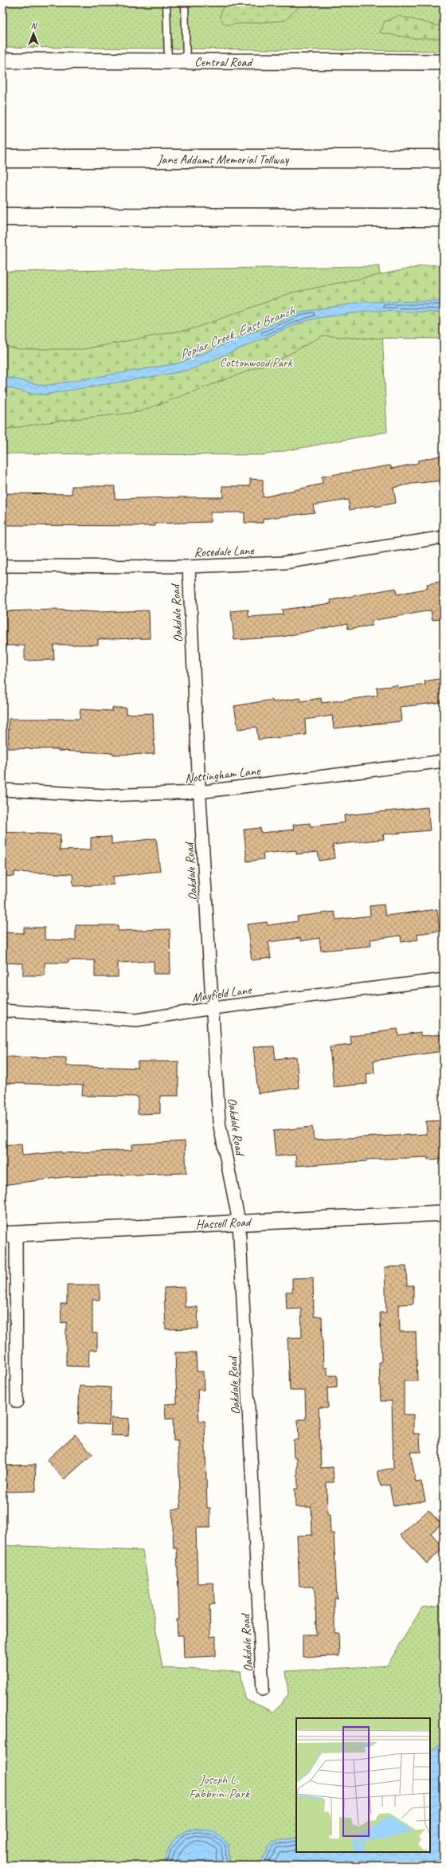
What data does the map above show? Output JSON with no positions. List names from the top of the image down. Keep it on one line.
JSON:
{"streets":{"highway":["Jane Addams Memorial Tollway"],"street":["Central Road","Rosedale Lane","Oakdale Road","Nottingham Lane","Mayfield Lane","Hassell Road"]},"crossings":[["Rosedale Lane","Oakdale Road"],["Oakdale Road","Nottingham Lane"],["Oakdale Road","Mayfield Lane"],["Oakdale Road","Hassell Road"]],"water":["Poplar Creek, East Branch"],"parks":["Cottonwood Park","Joseph L. Fabbrini Park"],"north":"top"}
